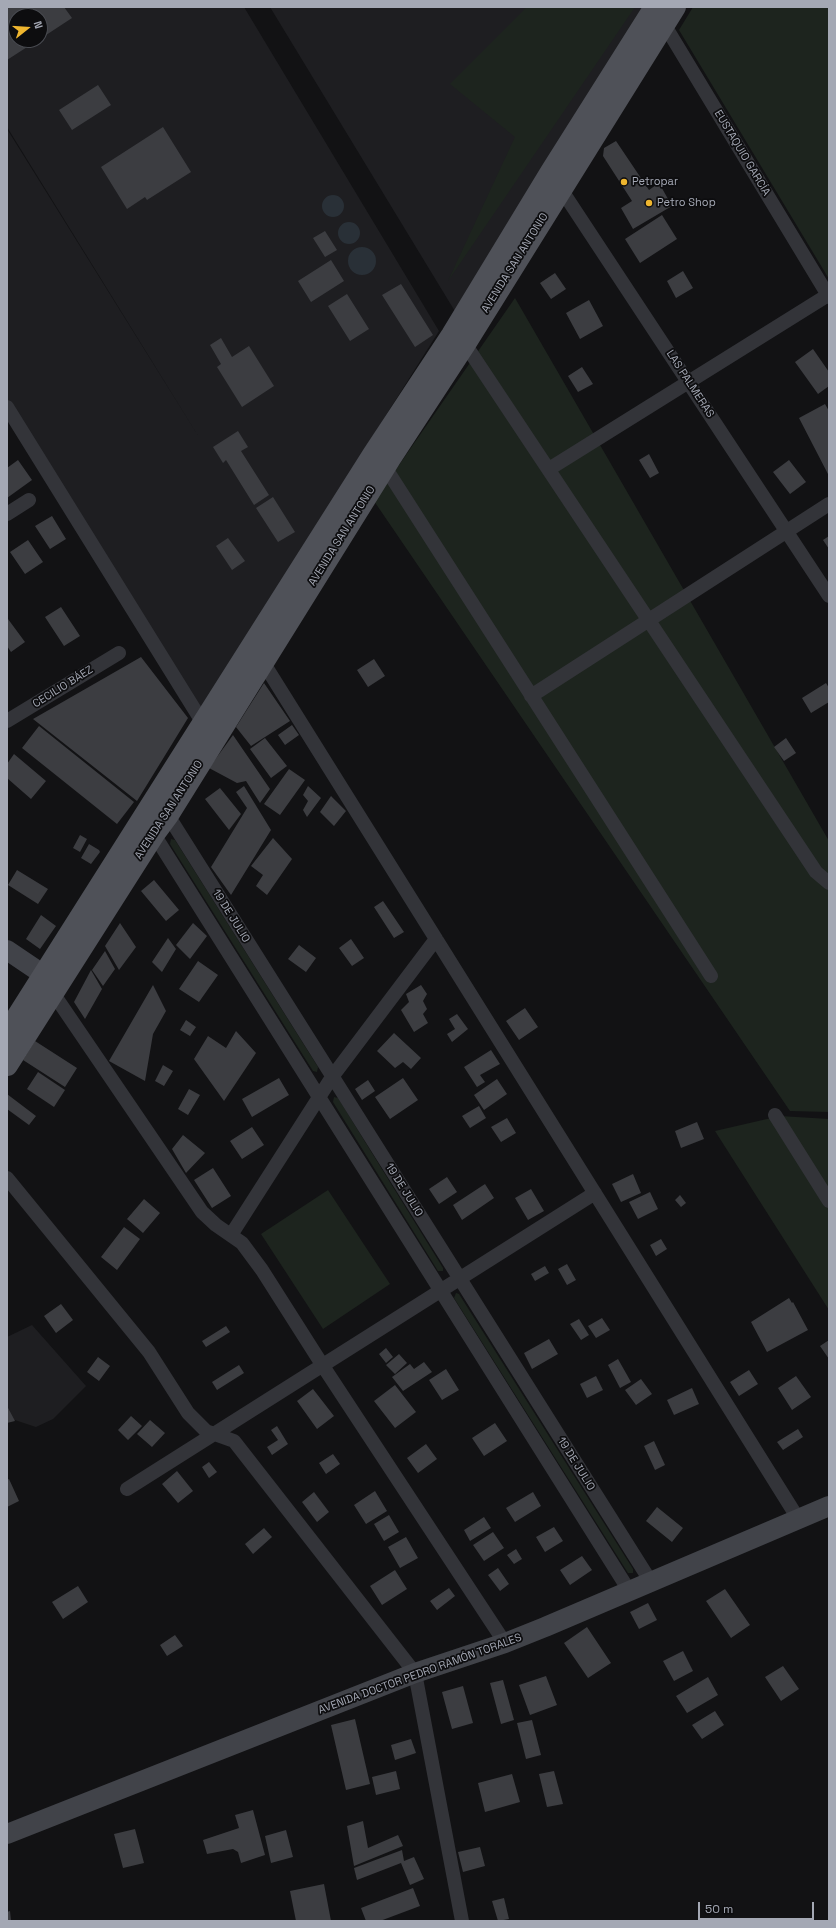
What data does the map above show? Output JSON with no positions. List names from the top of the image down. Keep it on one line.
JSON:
{"streets":{"main road":["AVENIDA SAN ANTONIO"],"street":["EUSTAQUIO GARCÍA","LAS PALMERAS","CECILIO BÁEZ","19 DE JULIO","AVENIDA DOCTOR PEDRO RAMÓN TORALES"]},"crossings":[["EUSTAQUIO GARCÍA","AVENIDA SAN ANTONIO"],["AVENIDA SAN ANTONIO","LAS PALMERAS"],["AVENIDA SAN ANTONIO","19 DE JULIO"],["19 DE JULIO","AVENIDA DOCTOR PEDRO RAMÓN TORALES"]],"places":["Petropar","Petro Shop"],"scale_bar":"50 m","north":"right"}
